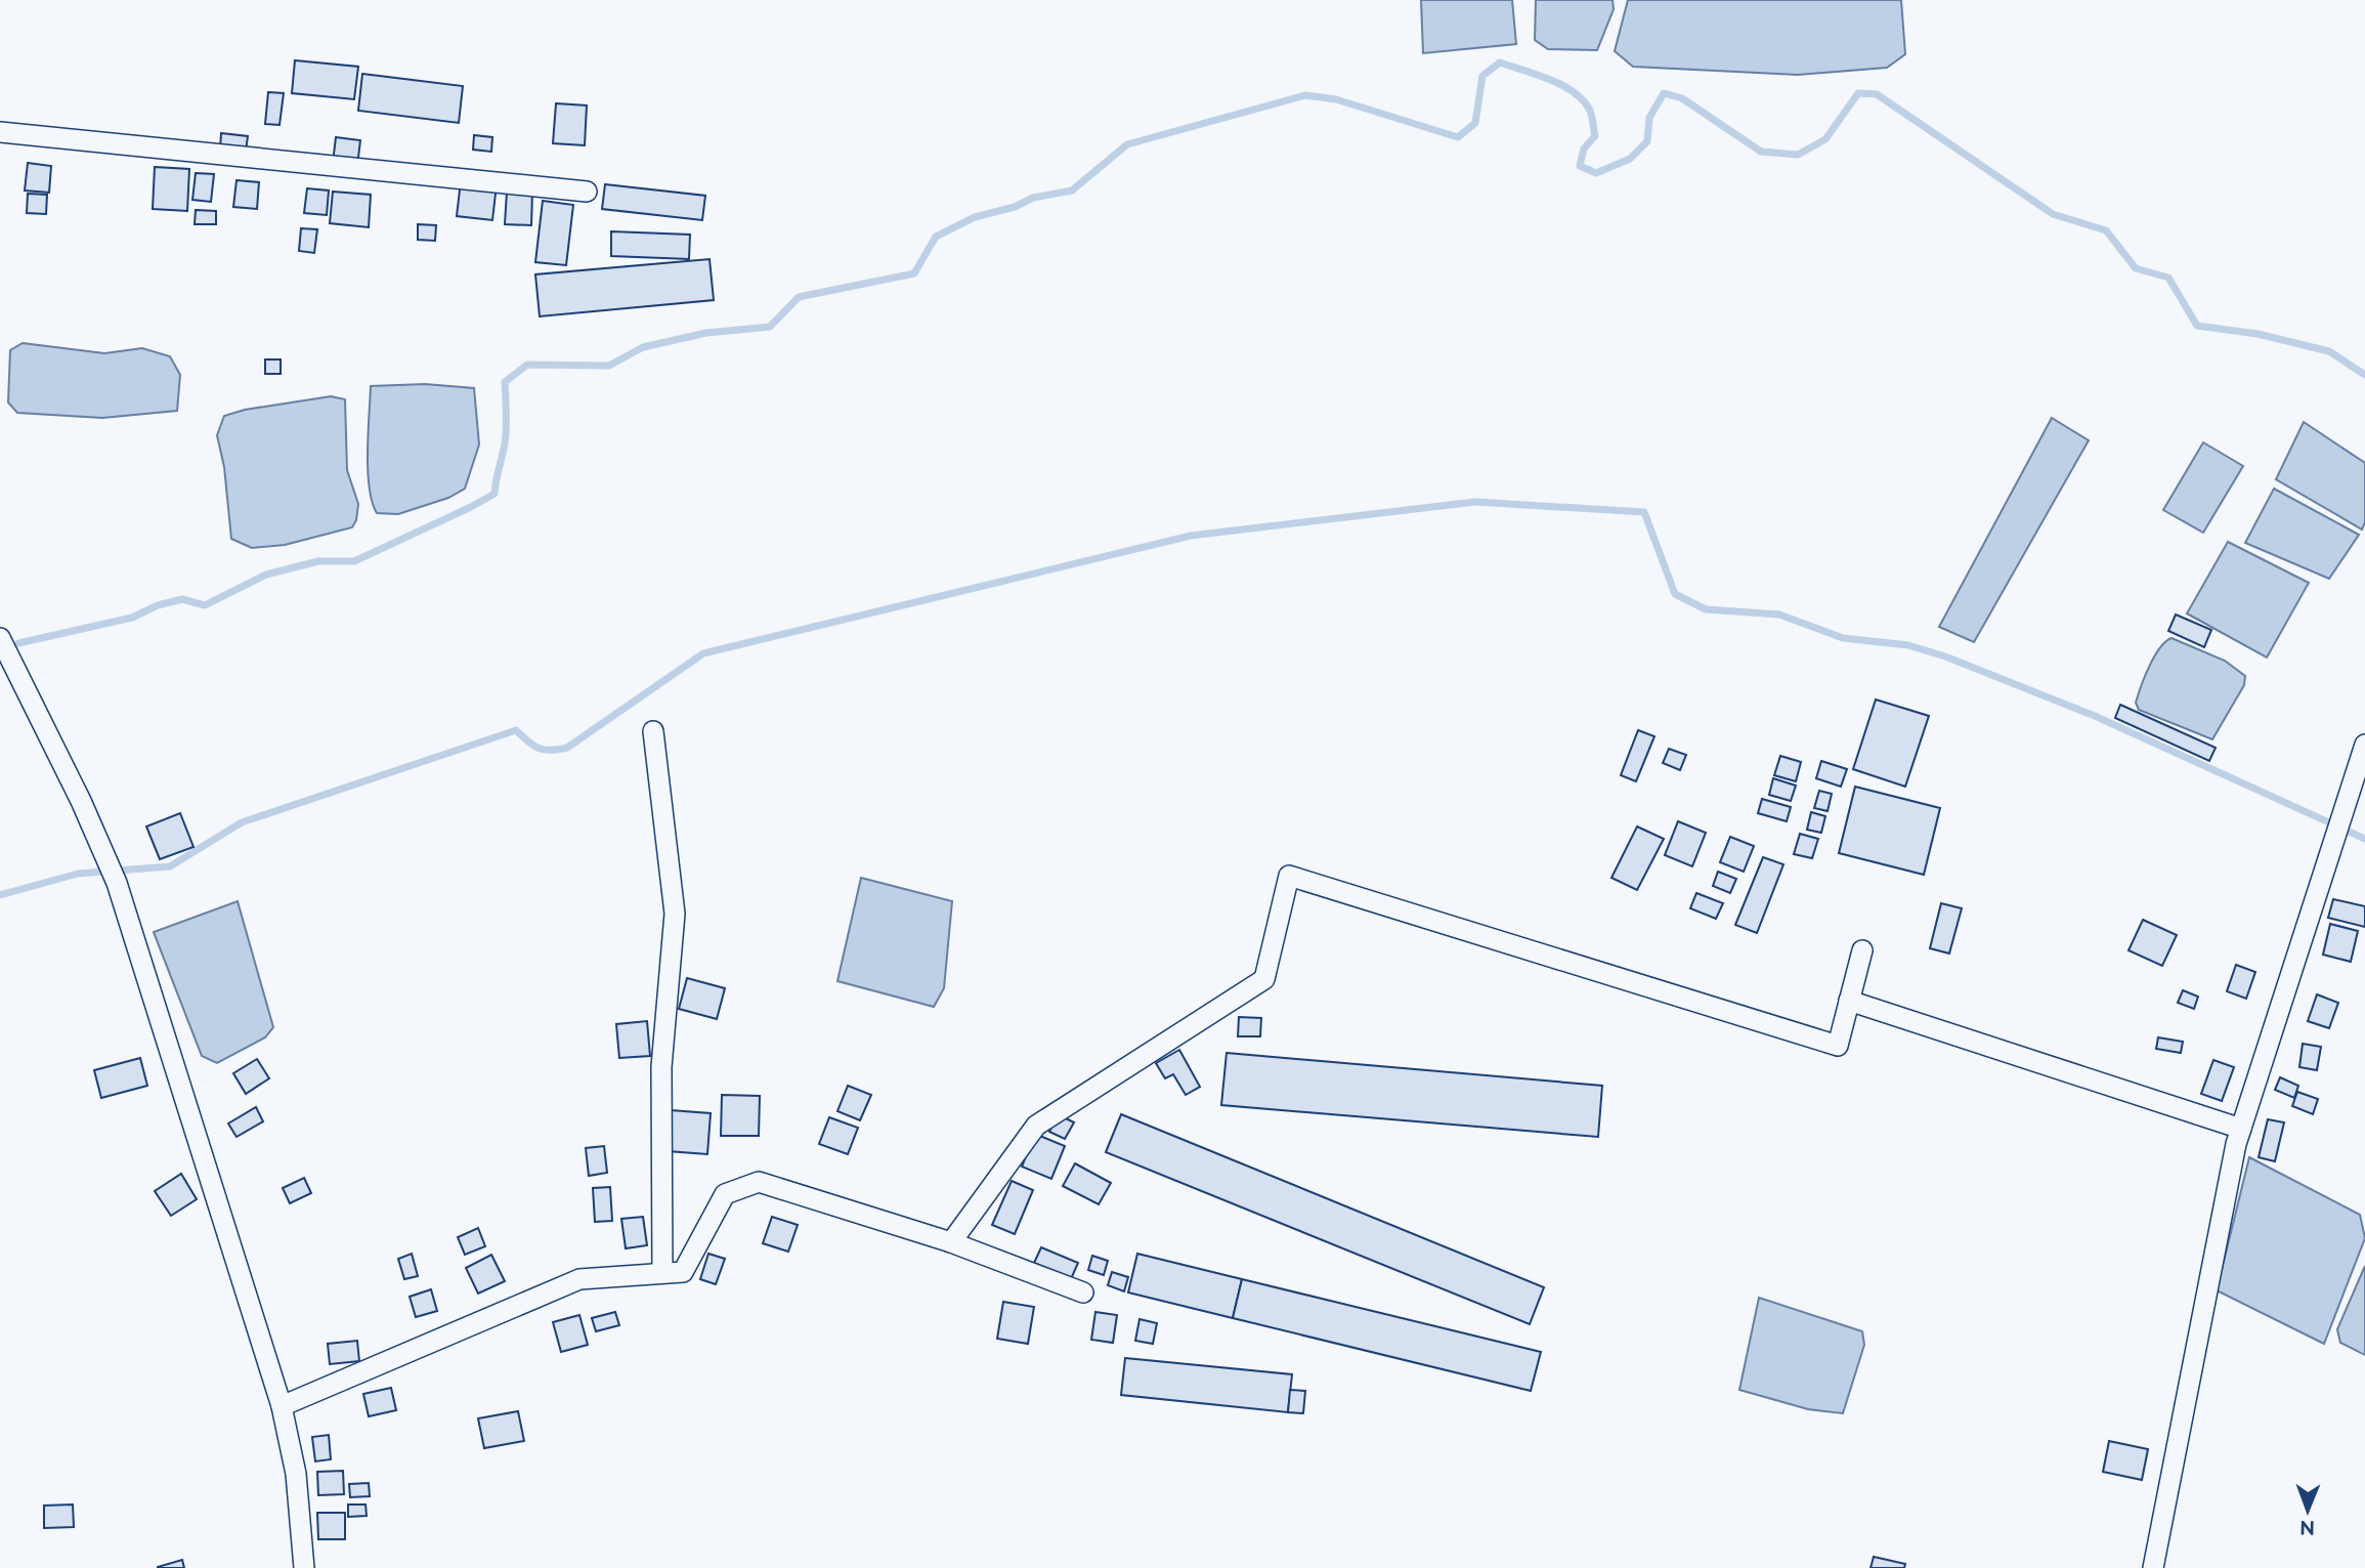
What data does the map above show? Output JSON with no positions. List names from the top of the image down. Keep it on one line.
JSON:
{"north":"bottom"}
